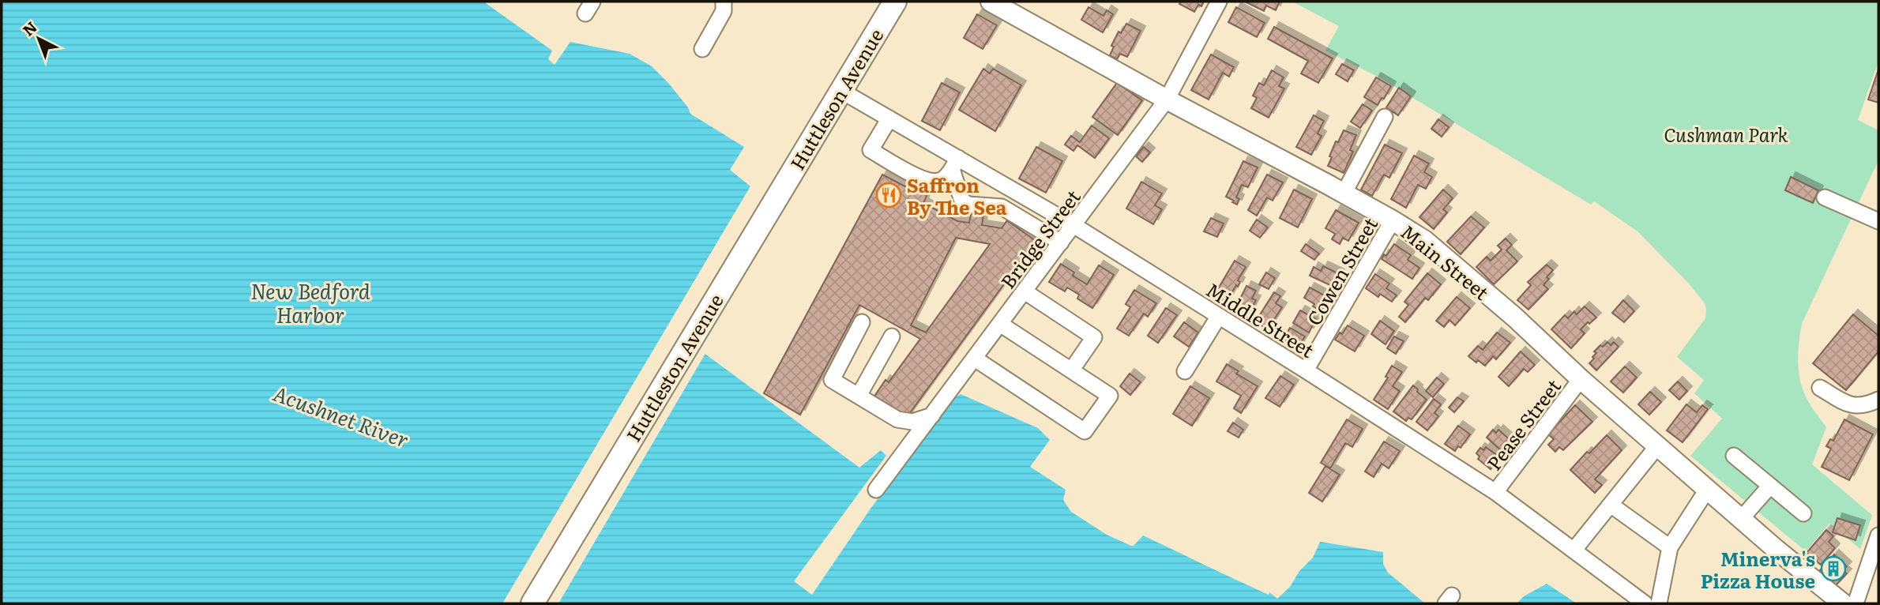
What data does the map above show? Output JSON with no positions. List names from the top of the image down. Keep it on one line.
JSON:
{"streets":{"highway":["Huttleson Avenue","Huttleston Avenue"],"main road":["Main Street"],"street":["Bridge Street","Cowen Street","Middle Street","Pease Street"]},"crossings":[["Huttleson Avenue","Middle Street"],["Huttleson Avenue","Huttleston Avenue"],["Bridge Street","Main Street"],["Bridge Street","Middle Street"],["Main Street","Cowen Street"],["Main Street","Pease Street"],["Cowen Street","Middle Street"],["Middle Street","Pease Street"]],"water":["New Bedford Harbor","Acushnet River"],"parks":["Cushman Park"],"places":{"restaurant":["Saffron By The Sea"],"building":["Minerva's Pizza House"]},"north":"top left"}
